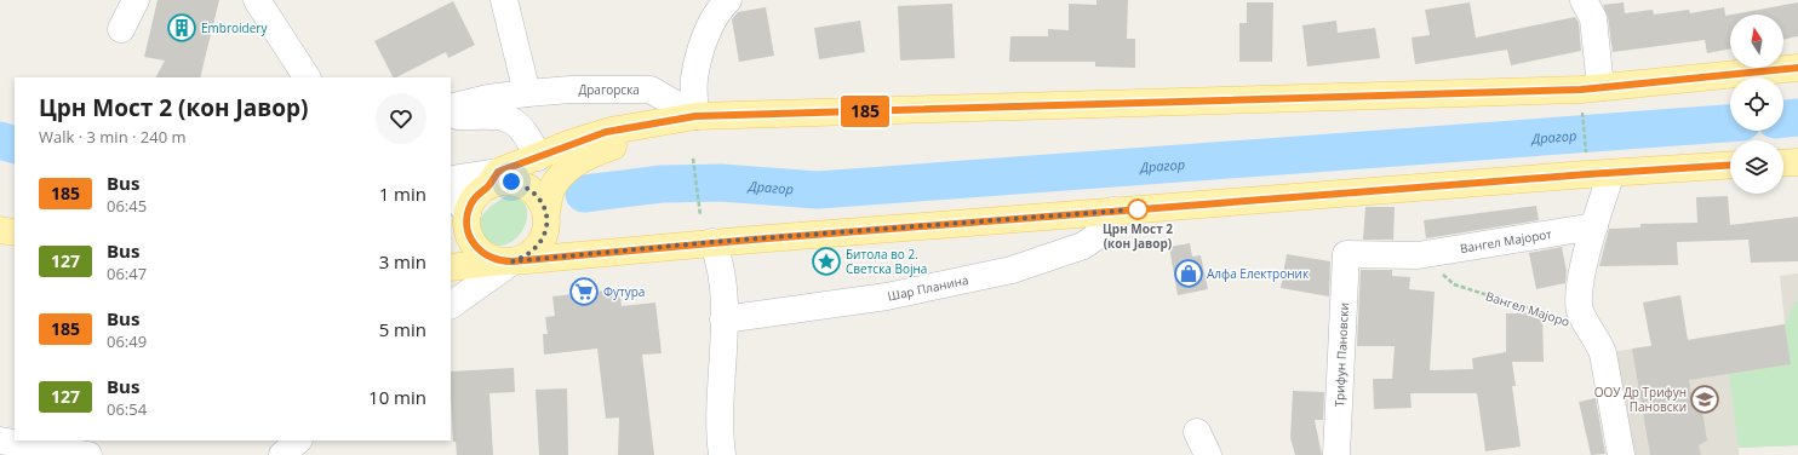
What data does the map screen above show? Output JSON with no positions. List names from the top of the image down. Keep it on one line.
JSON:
{"streets":{"street":["Драгорска","Вангел Маjорот","Шар Планина","Трифун Пановски"],"path":["Вангел Мајоро"]},"crossings":[["Вангел Маjорот","Вангел Мајоро"],["Вангел Маjорот","Трифун Пановски"],["Вангел Мајоро","Трифун Пановски"]],"water":["Драгор"],"places":{"building":["Embroidery"],"other":["Црн Мост 2 (кон Јавор)"],"place":["Битола во 2. Светска Војна"],"shop":["Алфа Електроник"],"supermarket":["Футура"],"school or university":["ООУ Др Трифун Пановски"]},"lines":["bus line 185"],"north":"top","page":{"on_map":"185","heading":["Црн Мост 2 (кон Јавор)","Walk · 3 min · 240 m"],"list":[{"mark":"185","name":"Bus","note":"06:45","value":"1 min"},{"mark":"127","name":"Bus","note":"06:47","value":"3 min"},{"mark":"185","name":"Bus","note":"06:49","value":"5 min"},{"mark":"127","name":"Bus","note":"06:54","value":"10 min"}]}}
